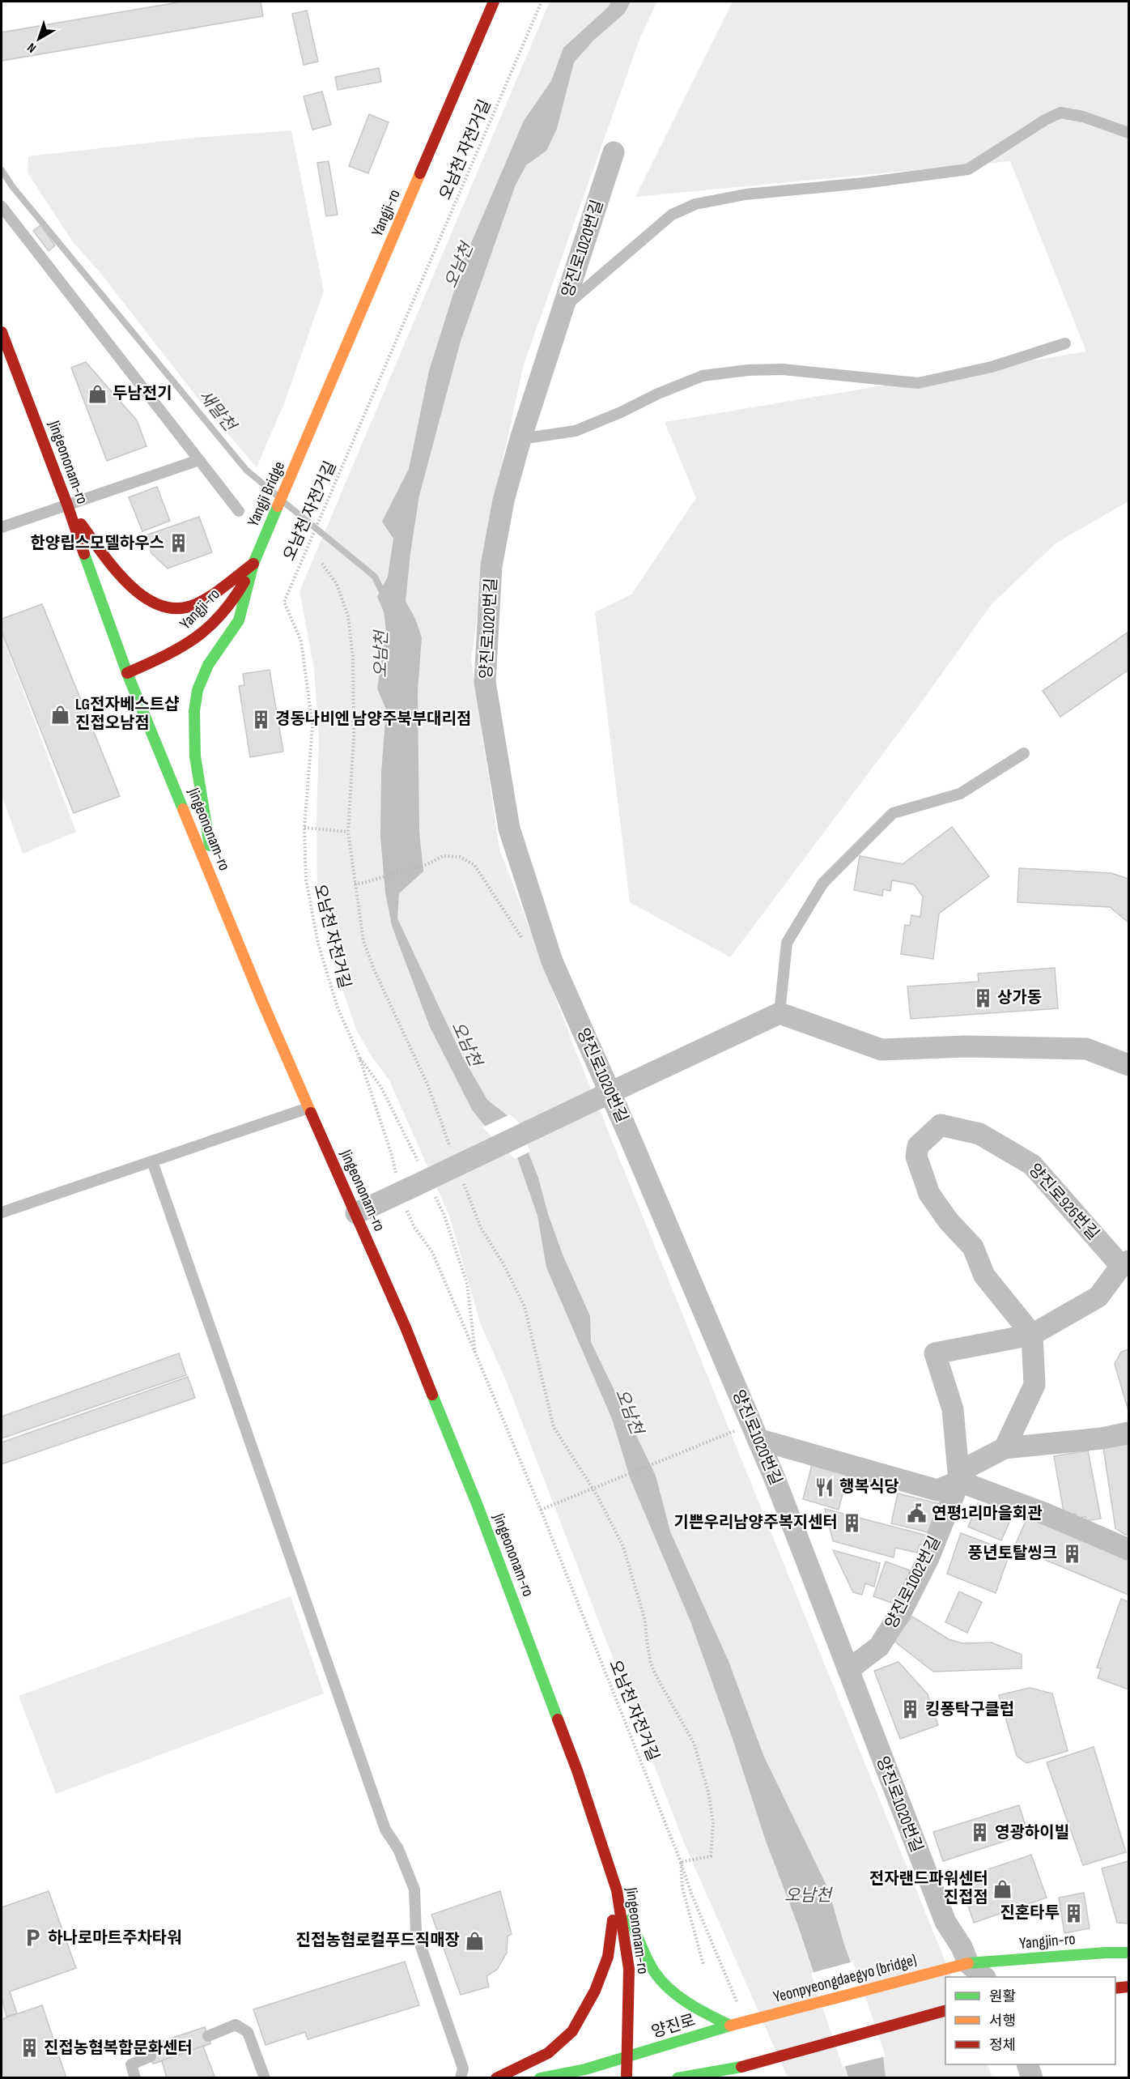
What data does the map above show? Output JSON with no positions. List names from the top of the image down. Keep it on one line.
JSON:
{"streets":{"main road":["Yangji-ro","Jingeononam-ro","Yangji Bridge","Yangjin-ro","Yeonpyeongdaegyo (bridge)","양진로"],"street":["양진로1020번길","양진로926번길","양진로1002번길"],"path":["오남천 자전거길"]},"crossings":[["Yangji-ro","Jingeononam-ro"],["Yangji-ro","Yangji Bridge"],["양진로1020번길","양진로1002번길"],["양진로1020번길","Yangjin-ro"],["양진로1020번길","Yeonpyeongdaegyo (bridge)"],["Jingeononam-ro","양진로"],["양진로926번길","양진로1002번길"],["Yangjin-ro","Yeonpyeongdaegyo (bridge)"],["Yeonpyeongdaegyo (bridge)","양진로"]],"water":["오남천","새말천"],"places":{"shop":["두남전기","LG전자베스트샵 진접오남점","전자랜드파워센터 진접점","진접농협로컬푸드직매장"],"building":["한양립스모델하우스","경동나비엔 남양주북부대리점","상가동","기쁜우리남양주복지센터","풍년토탈씽크","킹퐁탁구클럽","영광하이빌","진혼타투","진접농협복합문화센터"],"restaurant":["행복식당"],"public building":["연평1리마을회관"],"parking":["하나로마트주차타워"]},"legend":["원활","서행","정체"],"north":"bottom left"}
